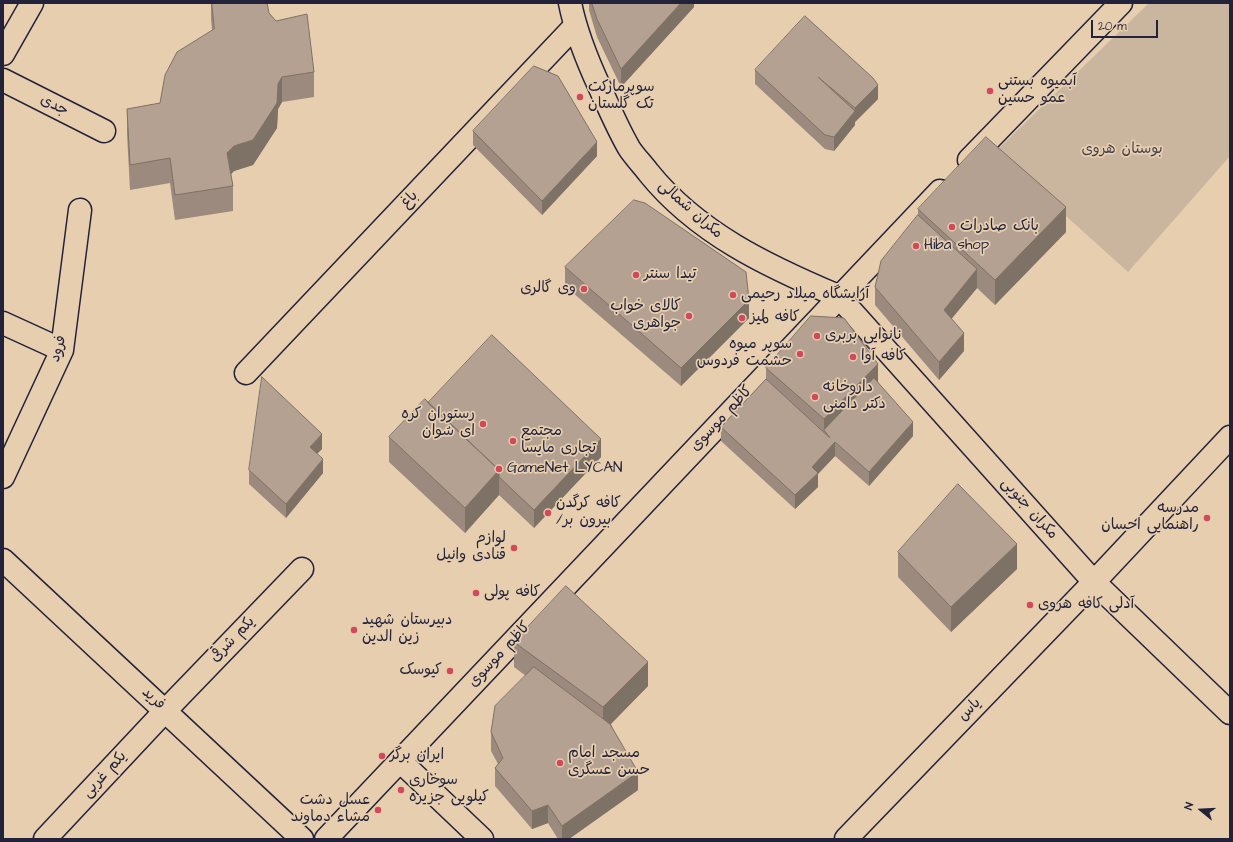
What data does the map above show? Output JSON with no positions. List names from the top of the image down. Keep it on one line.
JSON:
{"streets":{"street":["جدی","باغ","مکران شمالی","فرود","کاظم موسوی","مکران جنوبی","یکم شرقی","فرید","یاس","یکم غربی"]},"crossings":[["باغ","مکران شمالی"],["مکران شمالی","کاظم موسوی"],["مکران شمالی","مکران جنوبی"],["کاظم موسوی","مکران جنوبی"],["مکران جنوبی","یاس"],["یکم شرقی","فرید"],["یکم شرقی","یکم غربی"],["فرید","یکم غربی"]],"parks":["بوستان هروی"],"places":["آبمیوه بستنی عمو حسین","سوپرمارکت تک گلستان","بانک صادرات","Hiba shop","تیدا سنتر","وی گالری","آرایشگاه میلاد رحیمی","کالای خواب جواهری","کافه لمیز","نانوایی بربری","سوپر میوه حشمت فردوس","کافه آوا","داروخانه دکتر دامنی","رستوران کره ای سُوان","مجتمع تجاری مايسا","GameNet LYCAN","کافه کرگدن /بیرون بر","مدرسه راهنمایی احسان","لوازم قنادی وانیل","کافه پولی","آدلی کافه هروی","دبیرستان شهید زین الدین","کیوسک","ایران برگر","مسجد امام حسن عسگری","سوخاری کیلویی جزیره","عسل دشت مشاء دماوند"],"scale_bar":"20 m","north":"left"}
